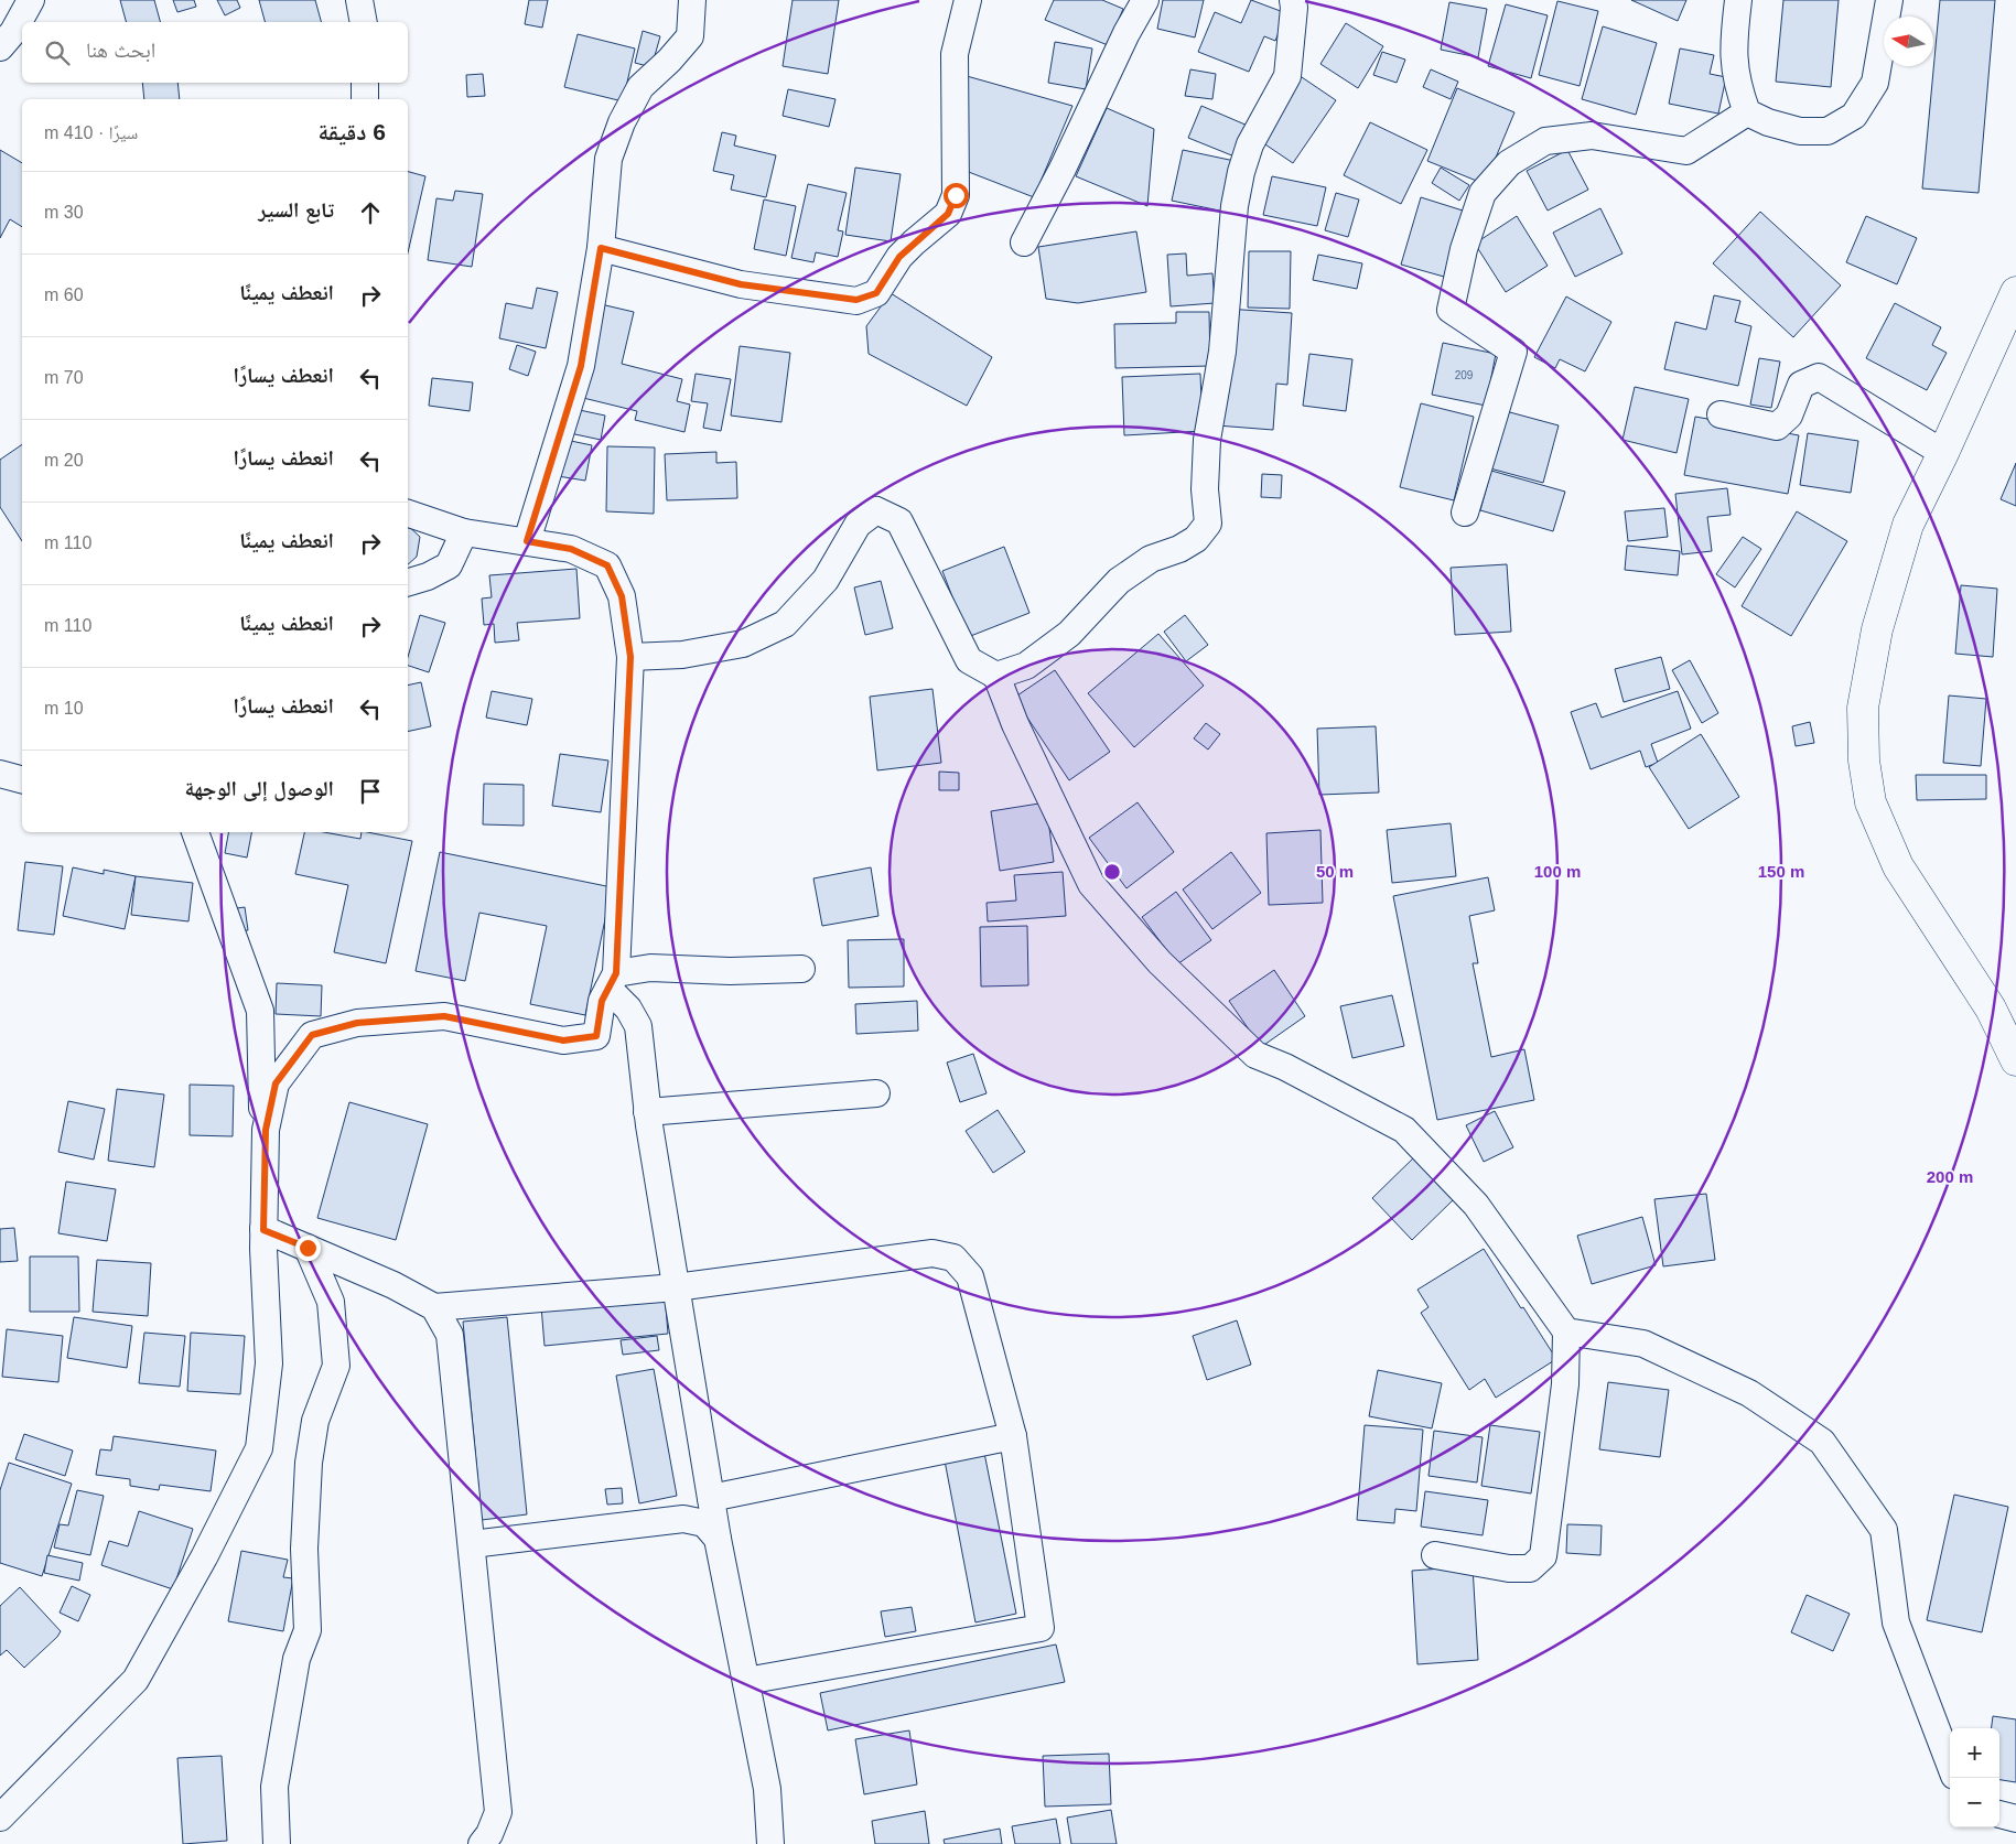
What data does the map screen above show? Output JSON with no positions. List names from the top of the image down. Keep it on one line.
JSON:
{"house_numbers":["209"],"north":"left","page":{"search":"ابحث هنا","heading":["6 دقيقة","سيرًا · 410 m"],"list":[["تابع السير","30 m"],["انعطف يمينًا","60 m"],["انعطف يسارًا","70 m"],["انعطف يسارًا","20 m"],["انعطف يمينًا","110 m"],["انعطف يمينًا","110 m"],["انعطف يسارًا","10 m"],"الوصول إلى الوجهة"],"map_buttons":["+","−"]},"rings":["50 m","100 m","150 m","200 m"]}
